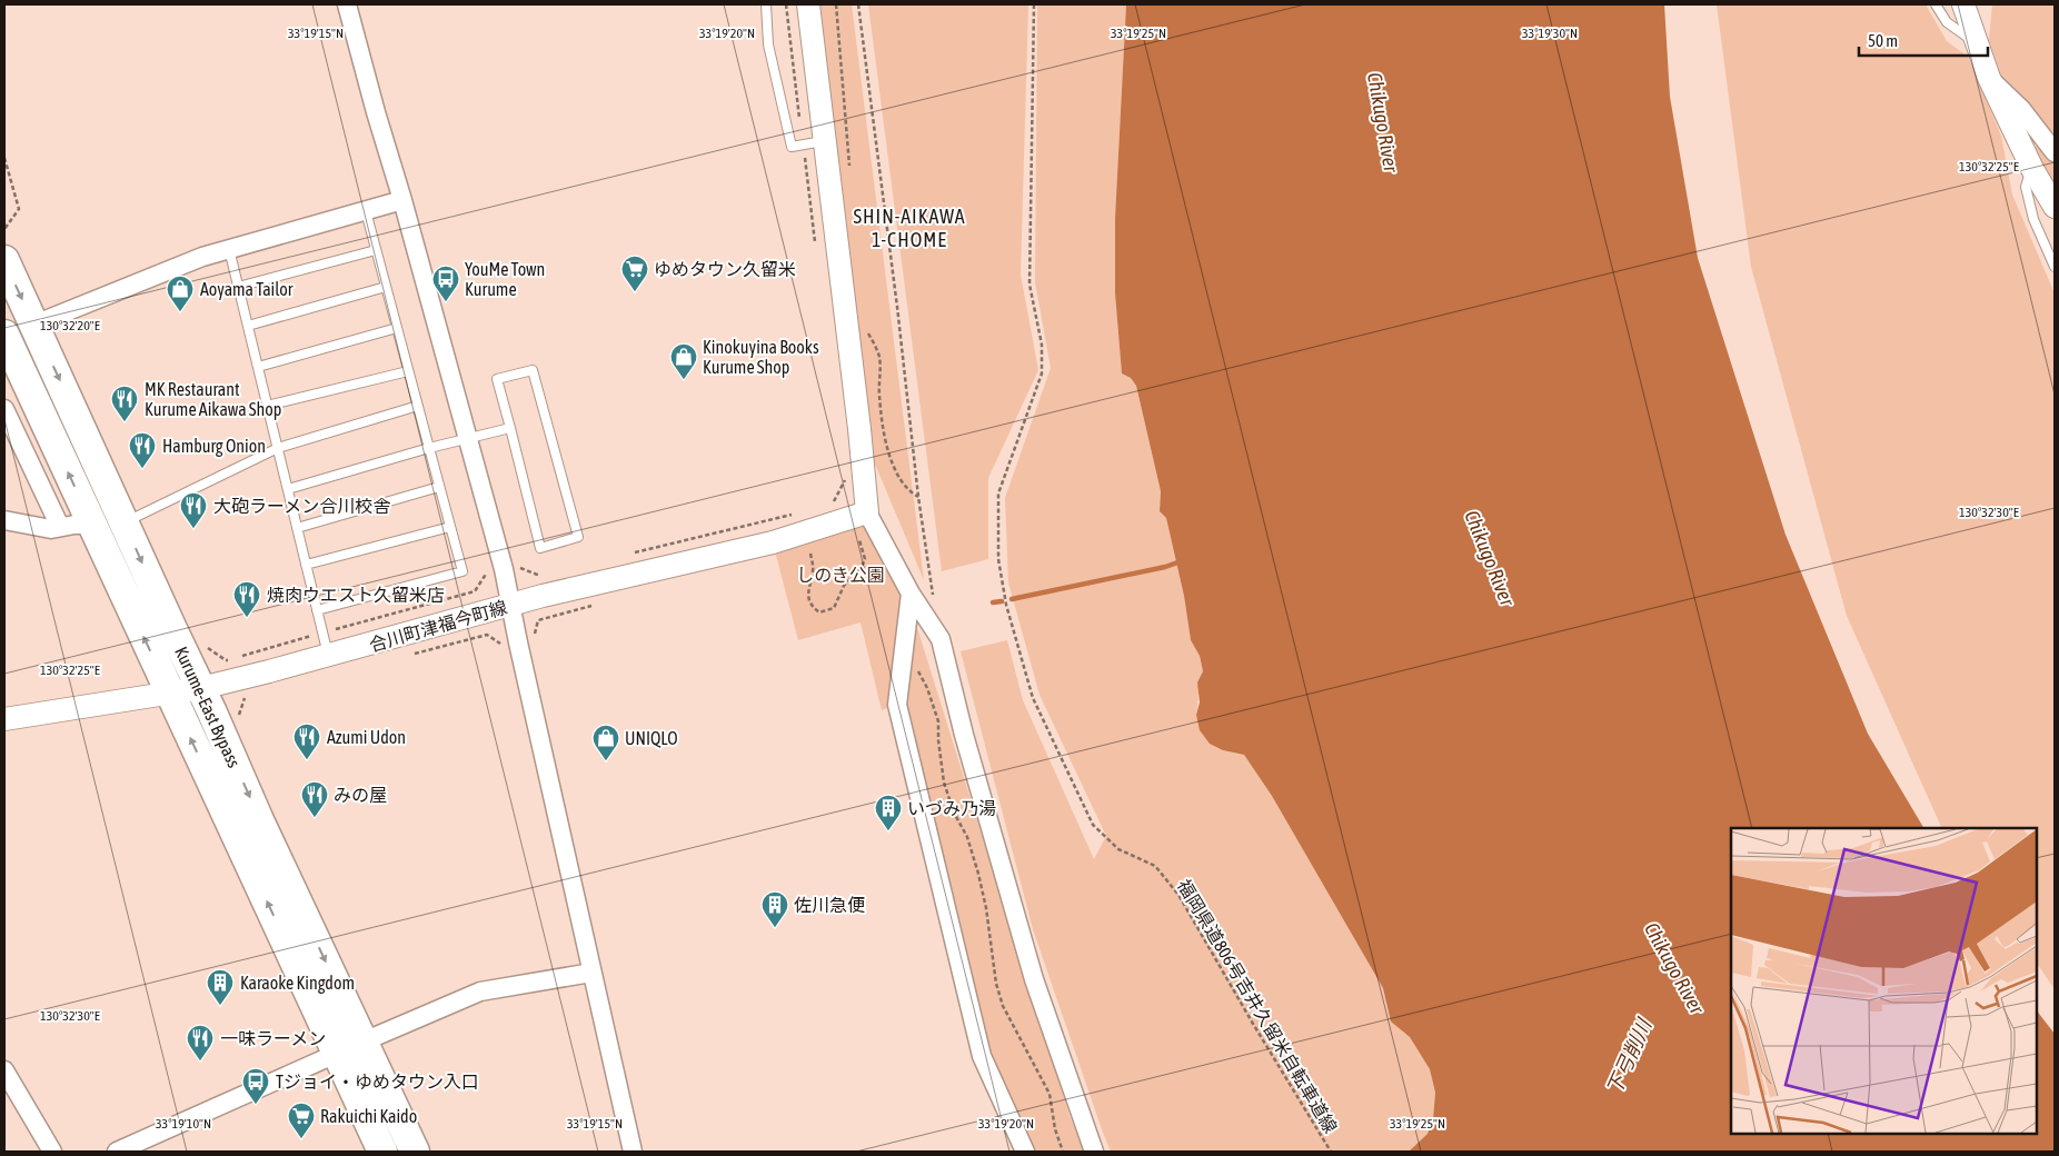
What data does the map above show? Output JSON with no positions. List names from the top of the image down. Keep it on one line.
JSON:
{"streets":{"highway":["Kurume-East Bypass"],"street":["合川町津福今町線"],"path":["福岡県道806号吉井久留米自転車道線"]},"crossings":[["合川町津福今町線","Kurume-East Bypass"]],"districts":["SHIN-AIKAWA 1-CHOME"],"water":["Chikugo River","下弓削川"],"parks":["しのき公園"],"places":{"supermarket":["ゆめタウン久留米","Rakuichi Kaido"],"bus stop":["YouMe Town Kurume","Tジョイ・ゆめタウン入口"],"shop":["Aoyama Tailor","Kinokuyina Books Kurume Shop","UNIQLO"],"restaurant":["MK Restaurant Kurume Aikawa Shop","Hamburg Onion","大砲ラーメン合川校舎","焼肉ウエスト久留米店","Azumi Udon","みの屋","一味ラーメン"],"building":["いづみ乃湯","佐川急便","Karaoke Kingdom"]},"scale_bar":"50 m","coordinates":["33°19'15\"N","33°19'20\"N","33°19'25\"N","33°19'30\"N","130°32'25\"E","130°32'20\"E","130°32'30\"E","33°19'10\"N"]}
